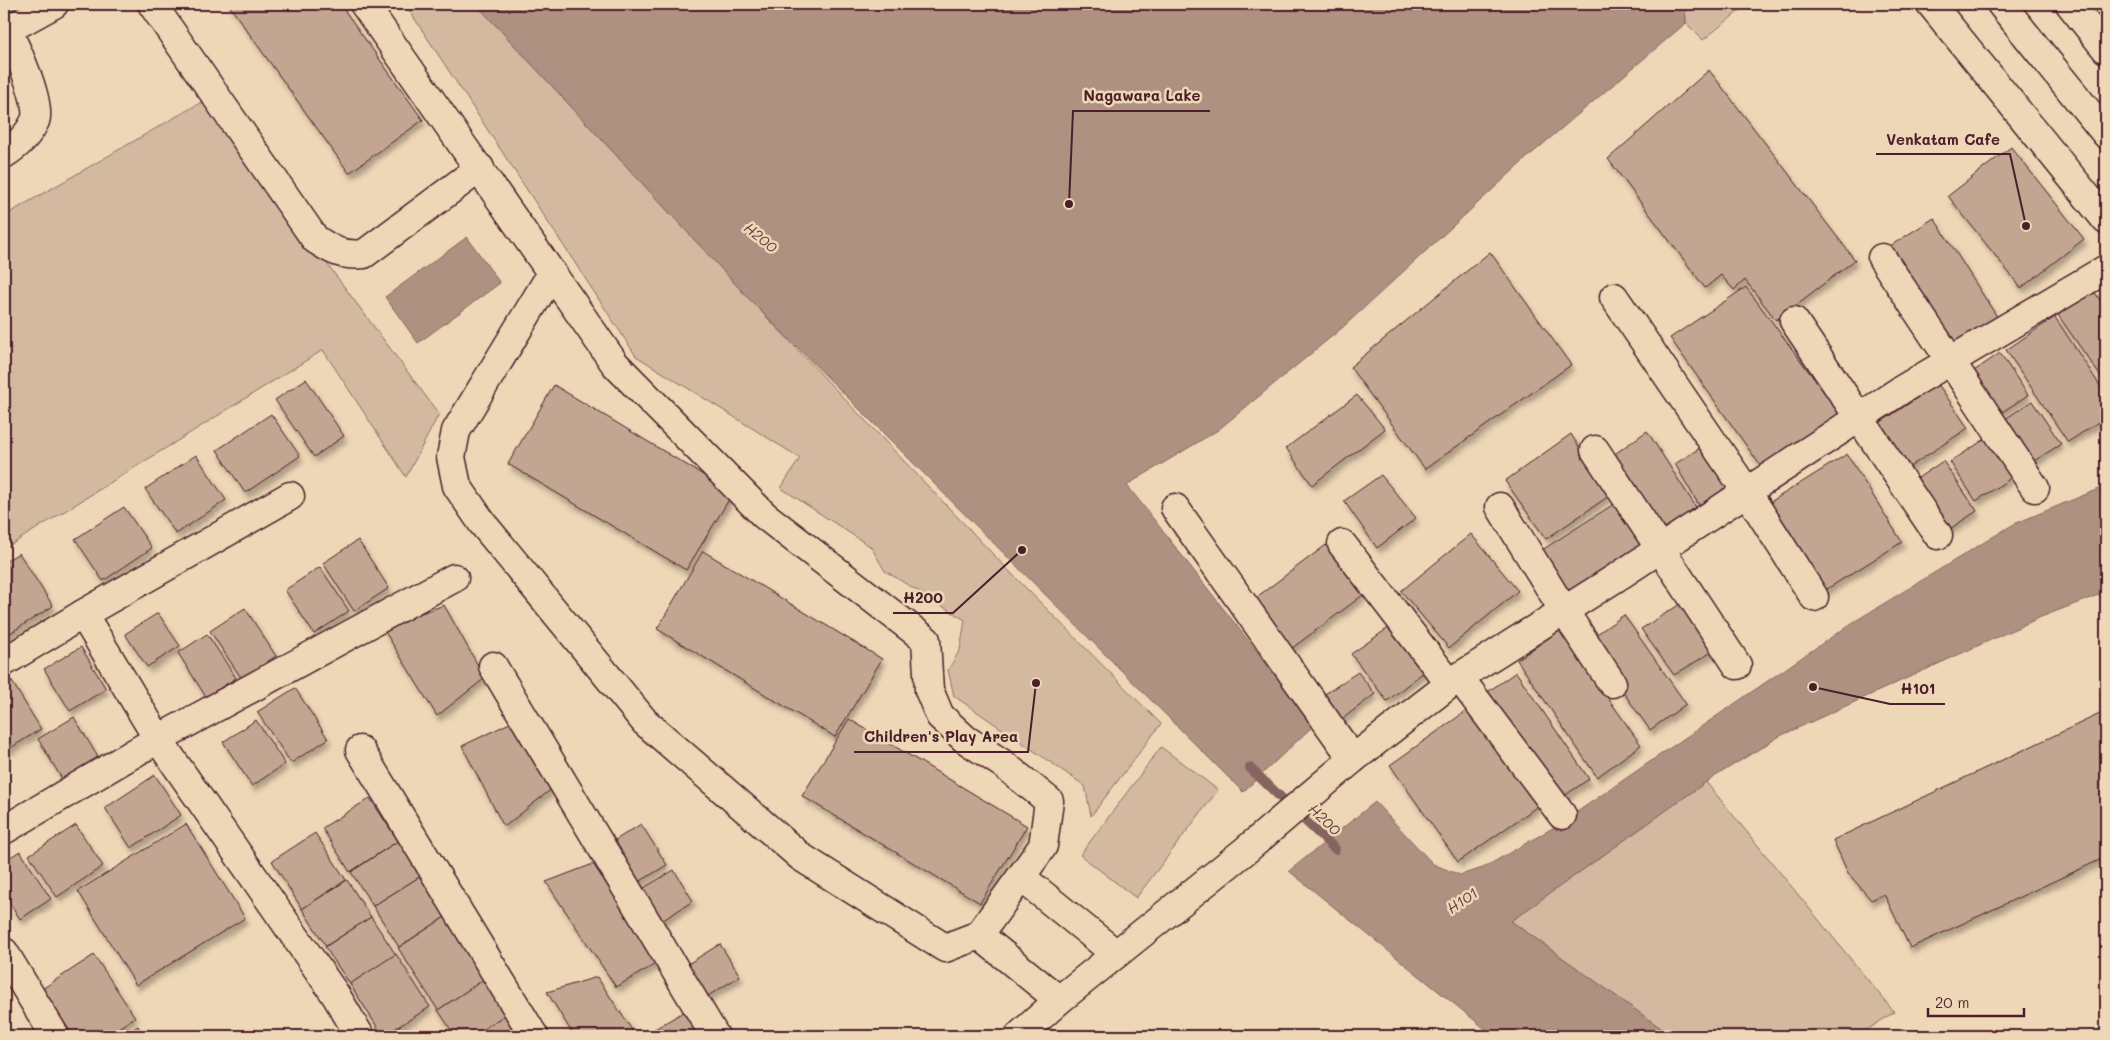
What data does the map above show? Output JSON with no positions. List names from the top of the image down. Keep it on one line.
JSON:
{"water":["H200","H101"],"places":["Nagawara Lake","Venkatam Cafe","H200","Children's Play Area","H101"],"scale_bar":"20 m"}
